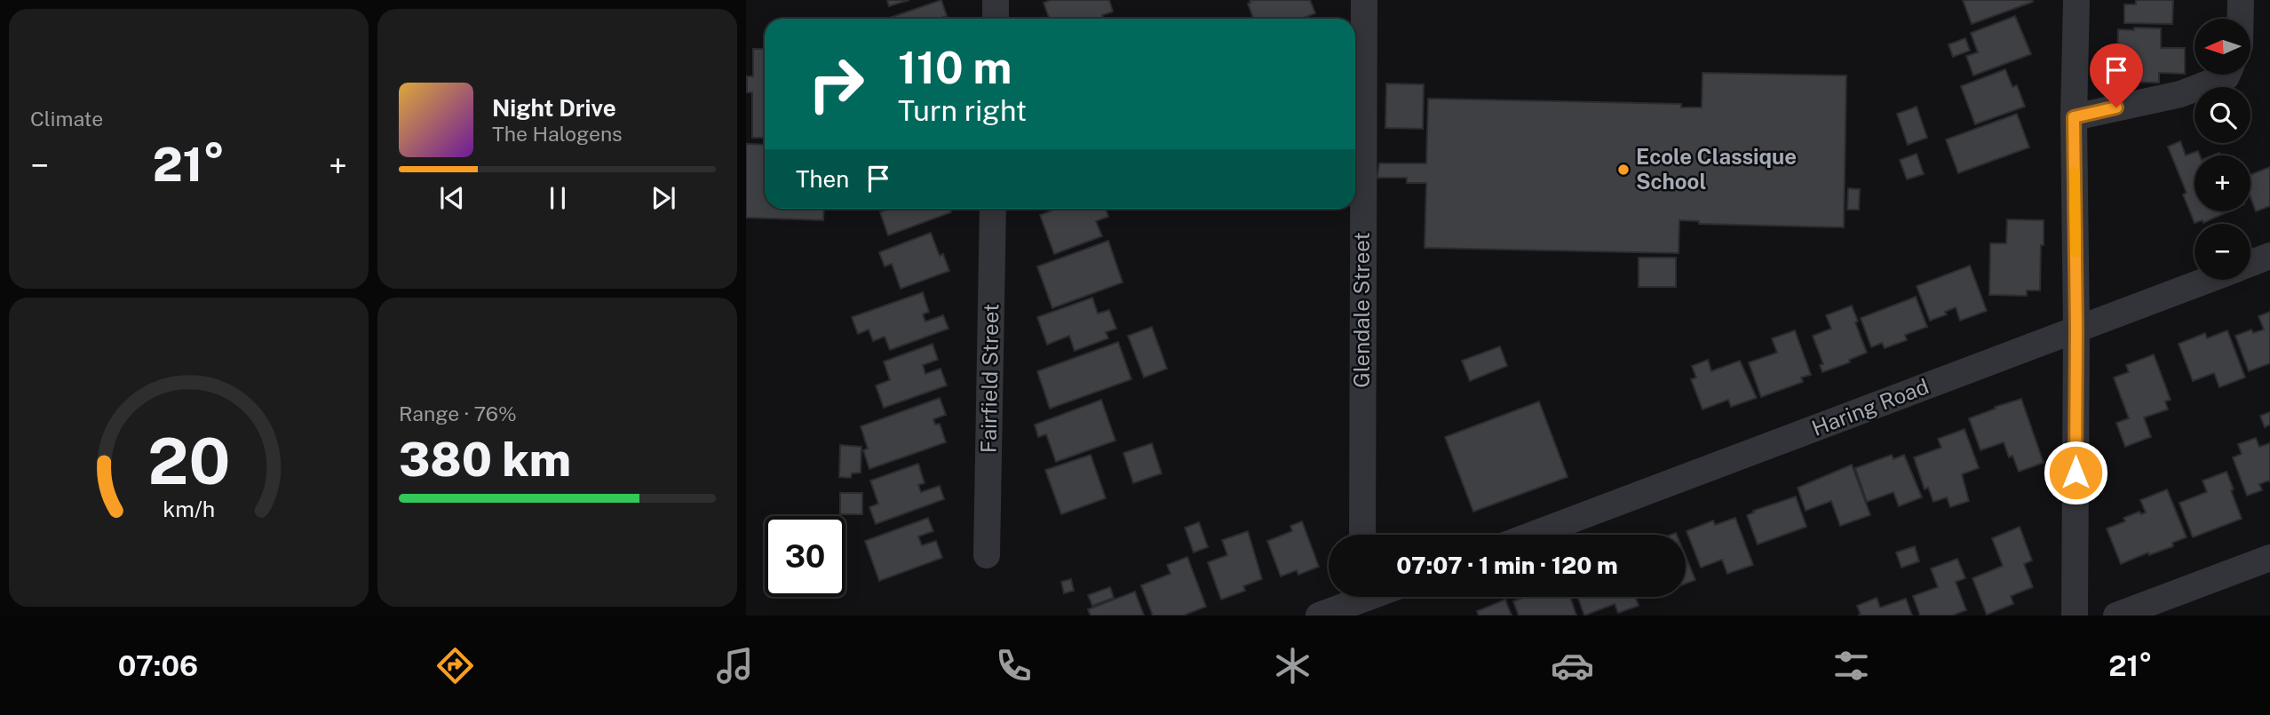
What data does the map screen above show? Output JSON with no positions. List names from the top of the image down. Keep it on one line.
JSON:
{"streets":{"street":["Glendale Street","Fairfield Street","Haring Road"]},"places":["Ecole Classique School"],"north":"left","page":{"tile":["Climate",["Range · 76%","380 km"]],"map_buttons":["+","−"],"turn":["110 m","Turn right"],"song":["Night Drive","The Halogens"],"heat":["−","21°","+"],"then":"Then","limit":"30","trip":"07:07 · 1 min · 120 m","tabs":["07:06","21°"],"gauge":["20","km/h"]}}
